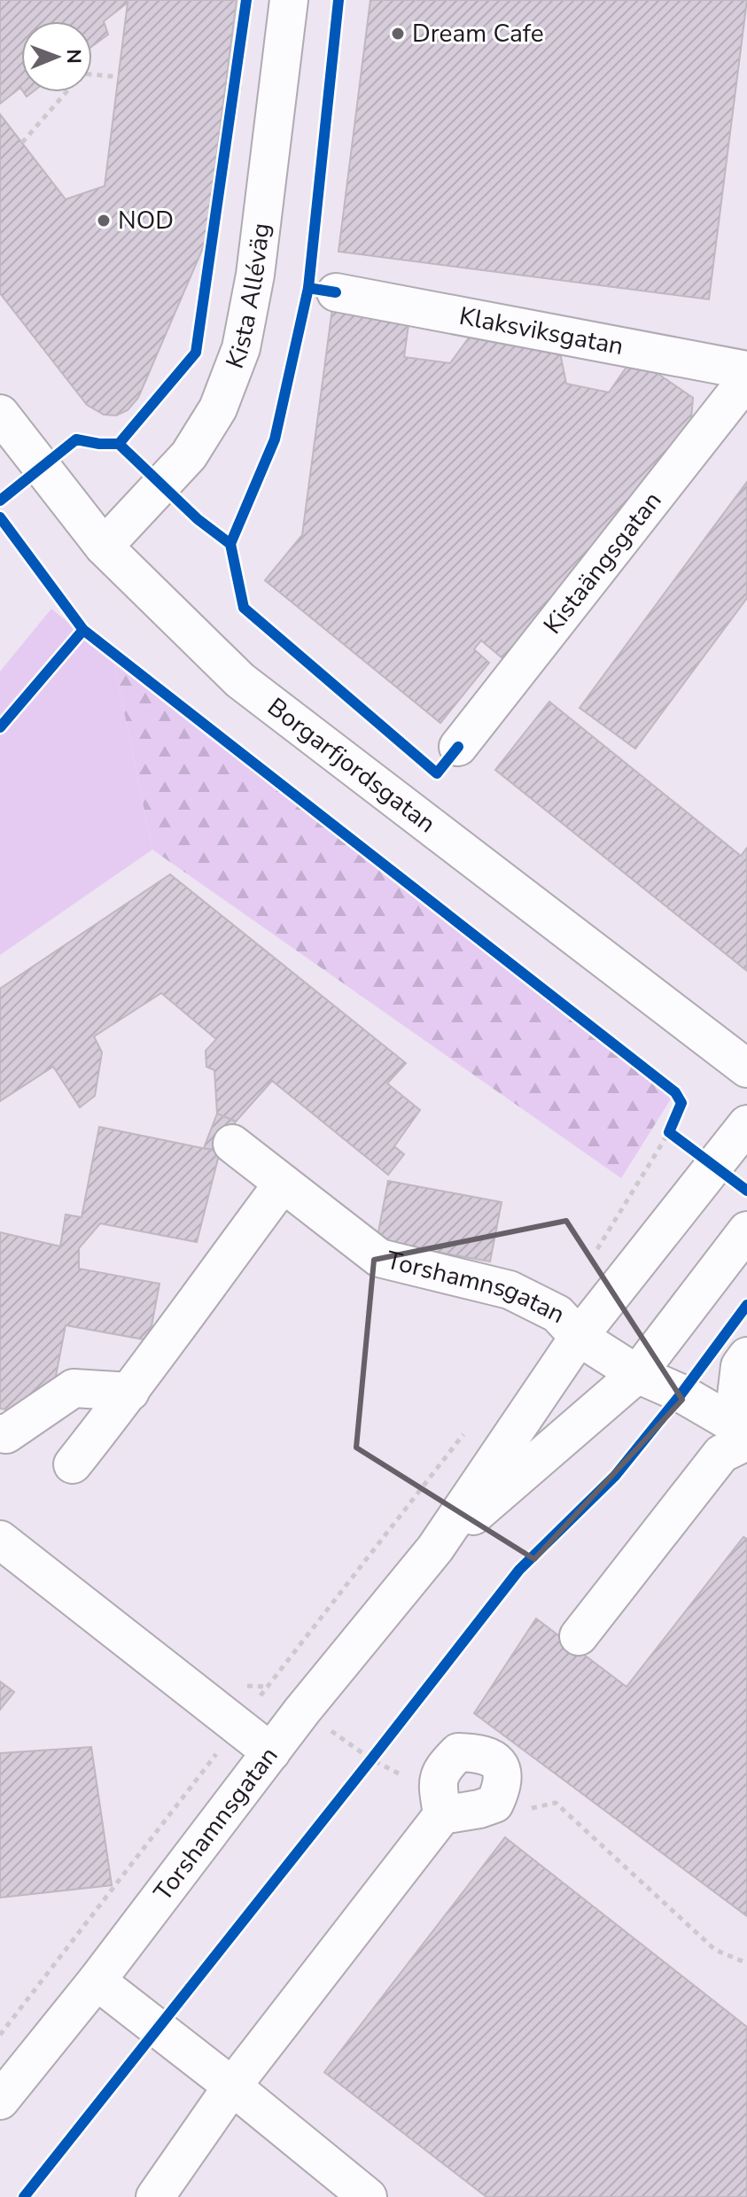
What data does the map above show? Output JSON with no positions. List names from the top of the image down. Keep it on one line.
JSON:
{"streets":{"street":["Kista Alléväg","Klaksviksgatan","Kistaängsgatan","Borgarfjordsgatan","Torshamnsgatan"]},"crossings":[["Kista Alléväg","Borgarfjordsgatan"]],"places":["Dream Cafe","NOD"],"north":"right"}
